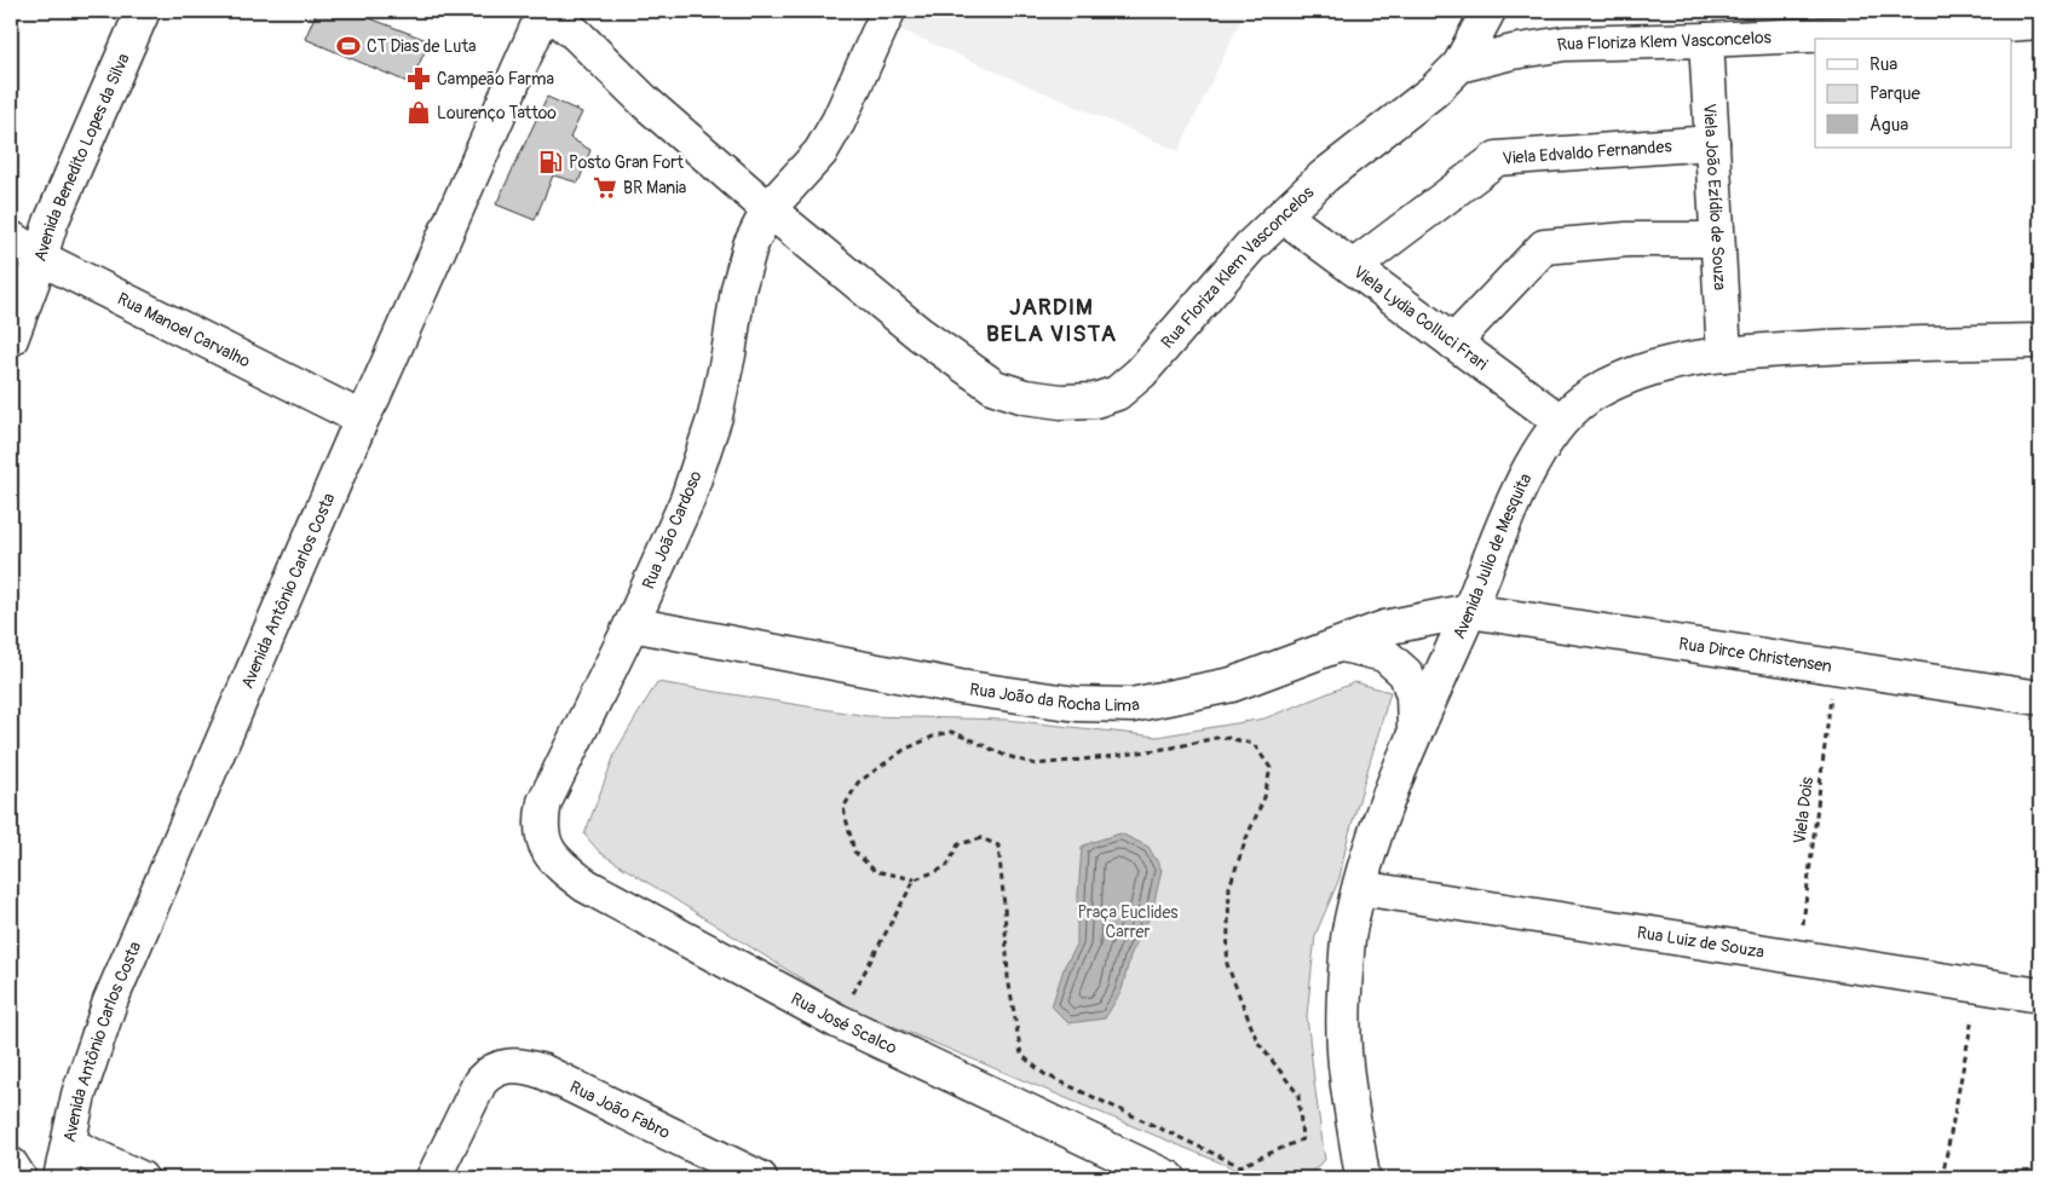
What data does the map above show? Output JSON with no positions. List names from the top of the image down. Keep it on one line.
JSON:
{"streets":{"street":["Rua Floriza Klem Vasconcelos","Viela Edvaldo Fernandes","Avenida Benedito Lopes da Silva","Viela João Ezídio de Souza","Viela Lydia Colluci Frari","Rua Manoel Carvalho","Rua João Cardoso","Avenida Julio de Mesquita","Avenida Antônio Carlos Costa","Rua Dirce Christensen","Rua João da Rocha Lima","Rua Luiz de Souza","Rua José Scalco","Rua João Fabro"],"path":["Viela Dois"]},"crossings":[["Rua Floriza Klem Vasconcelos","Viela João Ezídio de Souza"],["Rua Floriza Klem Vasconcelos","Viela Lydia Colluci Frari"],["Rua Floriza Klem Vasconcelos","Rua João Cardoso"],["Rua Floriza Klem Vasconcelos","Avenida Antônio Carlos Costa"],["Viela Edvaldo Fernandes","Viela João Ezídio de Souza"],["Viela Edvaldo Fernandes","Viela Lydia Colluci Frari"],["Avenida Benedito Lopes da Silva","Rua Manoel Carvalho"],["Viela João Ezídio de Souza","Avenida Julio de Mesquita"],["Viela Lydia Colluci Frari","Avenida Julio de Mesquita"],["Rua Manoel Carvalho","Avenida Antônio Carlos Costa"],["Rua João Cardoso","Rua João da Rocha Lima"],["Rua João Cardoso","Rua José Scalco"],["Avenida Julio de Mesquita","Rua Dirce Christensen"],["Avenida Julio de Mesquita","Rua João da Rocha Lima"],["Avenida Julio de Mesquita","Rua Luiz de Souza"],["Rua Dirce Christensen","Rua João da Rocha Lima"],["Rua Dirce Christensen","Viela Dois"],["Viela Dois","Rua Luiz de Souza"]],"districts":["JARDIM BELA VISTA"],"parks":["Praça Euclides Carrer"],"places":{"sports":["CT Dias de Luta"],"pharmacy":["Campeão Farma"],"shop":["Lourenço Tattoo"],"fuel station":["Posto Gran Fort"],"supermarket":["BR Mania"]},"legend":["Rua","Parque","Água"]}
